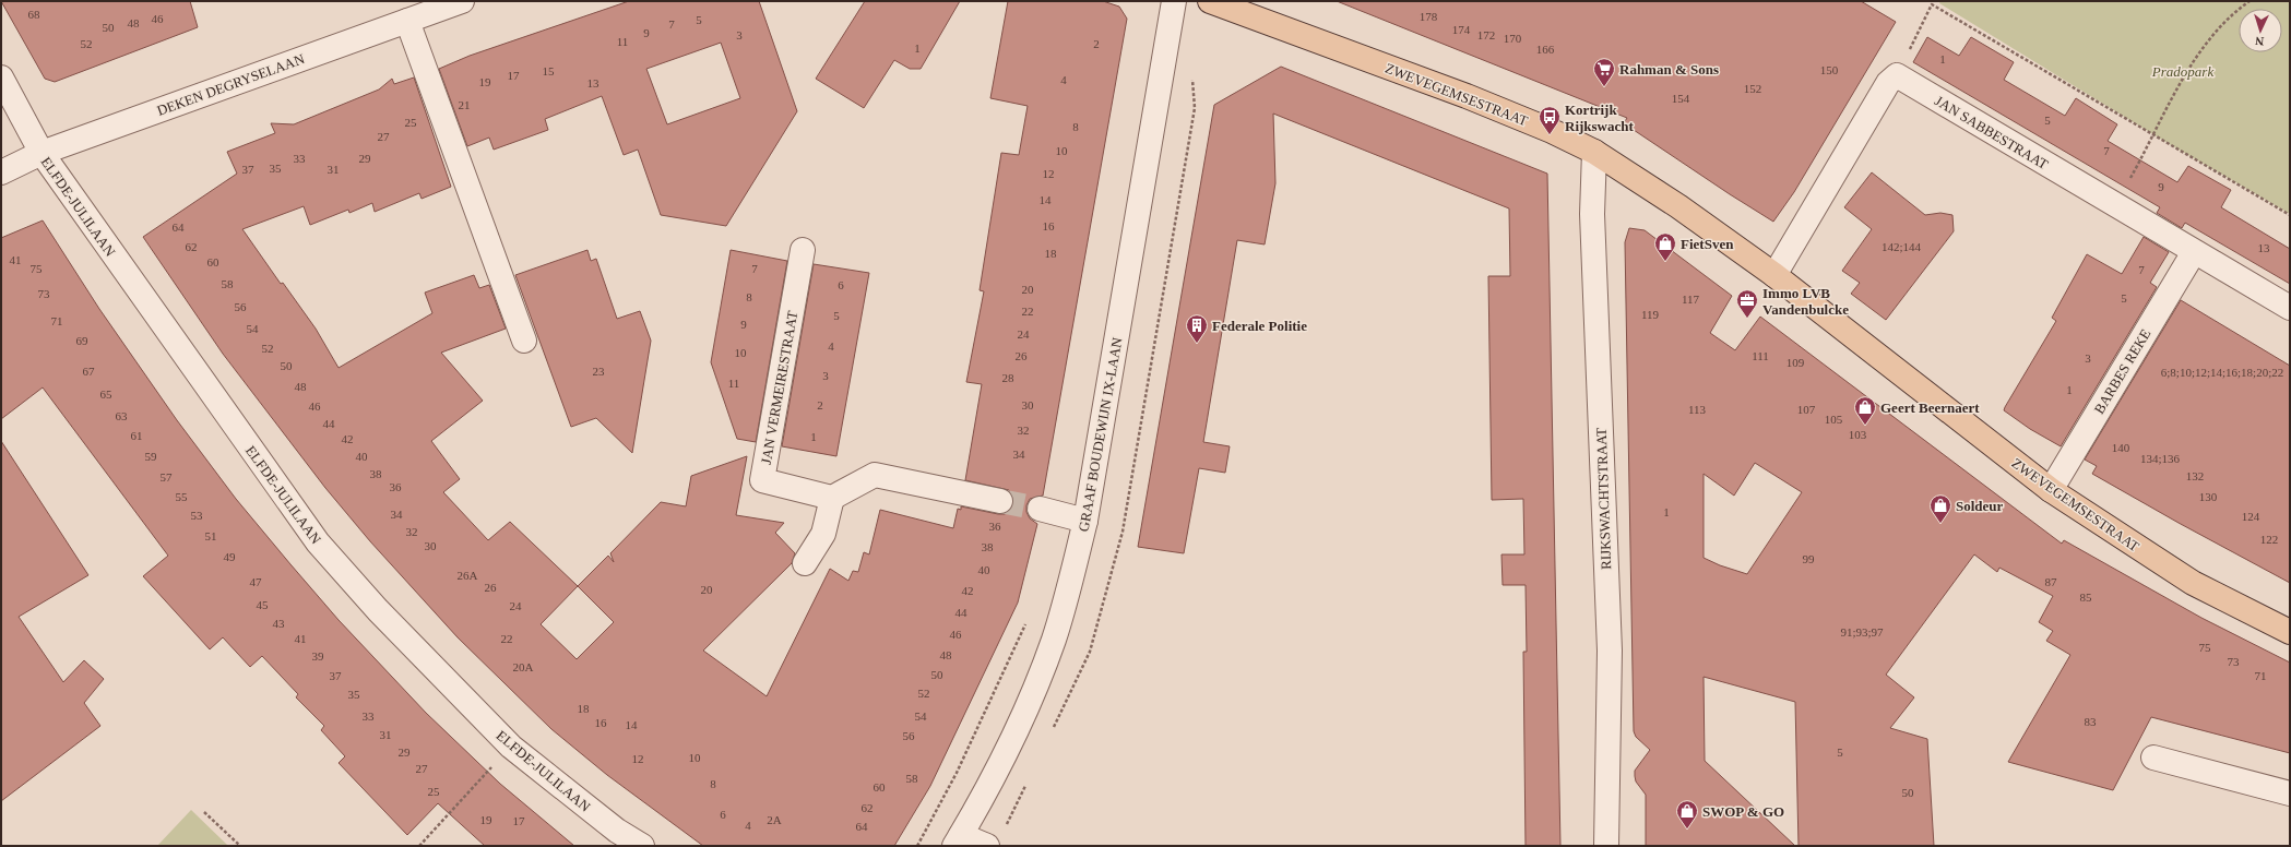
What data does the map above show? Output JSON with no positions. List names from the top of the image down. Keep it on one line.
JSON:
{"streets":{"main road":["ZWEVEGEMSESTRAAT"],"street":["DEKEN DEGRYSELAAN","JAN SABBESTRAAT","ELFDE-JULILAAN","BARBES REKE","JAN VERMEIRESTRAAT","GRAAF BOUDEWIJN IX-LAAN","RIJKSWACHTSTRAAT"]},"crossings":[["DEKEN DEGRYSELAAN","ELFDE-JULILAAN"],["ZWEVEGEMSESTRAAT","BARBES REKE"],["ZWEVEGEMSESTRAAT","RIJKSWACHTSTRAAT"],["JAN SABBESTRAAT","BARBES REKE"]],"parks":["Pradopark"],"places":{"supermarket":["Rahman & Sons"],"bus stop":["Kortrijk Rijkswacht"],"shop":["FietSven","Geert Beernaert","Soldeur","SWOP & GO"],"office":["Immo LVB Vandenbulcke"],"building":["Federale Politie"]},"house_numbers":["68","178","46","5","48","7","50","174","9","3","172","170","11","52","2","1","166","1","150","15","17","4","19","13","152","154","21","5","25","8","27","10","7","33","29","35","37","31","12","9","14","16","64","62","142;144","13","18","41","60","75","7","7","58","6","20","73","8","5","117","56","22","119","5","71","9","54","24","69","4","52","10","26","111","3","109","50","67","23","6;8;10;12;14;16;18;20;22","3","28","11","48","1","65","2","30","46","113","107","63","105","44","32","103","61","1","42","140","34","59","40","134;136","38","132","57","36","55","130","1","34","53","124","36","32","51","122","30","38","49","99","40","26A","47","87","26","20","42","85","45","24","44","43","91;93;97","46","41","22","75","48","39","73","20A","50","37","71","52","35","18","33","54","83","16","14","31","56","29","5","10","12","27","58","8","60","25","50","62","6","19","2A","17","4","64"],"north":"bottom"}
